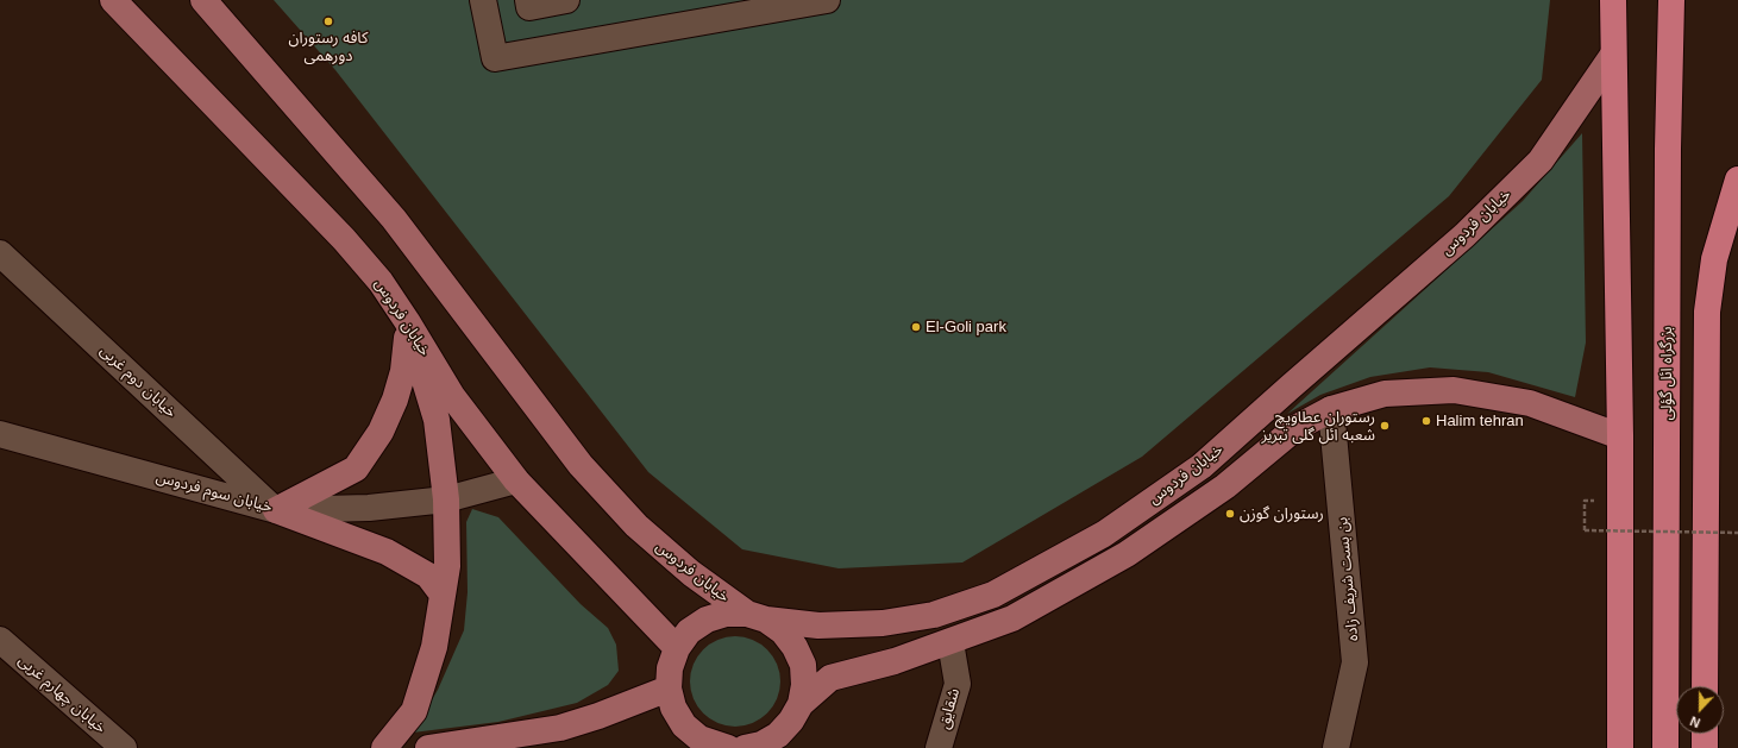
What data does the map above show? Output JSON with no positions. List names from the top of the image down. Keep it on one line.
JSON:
{"streets":{"highway":["بزرگراه ائل گؤلی"],"main road":["خیابان فردوس"],"street":["خیابان دوم غربی","خیابان سوم فردوس","بن بست شریف زاده","خیابان چهارم غربی","شقایق"]},"crossings":[["خیابان فردوس","خیابان سوم فردوس"],["خیابان فردوس","بن بست شریف زاده"],["خیابان فردوس","شقایق"],["خیابان دوم غربی","خیابان سوم فردوس"]],"places":["کافه رستوران دورهمی","El-Goli park","Halim tehran","رستوران عطاویچ شعبه ائل گلی تبریز","رستوران گوزن"],"north":"bottom"}
